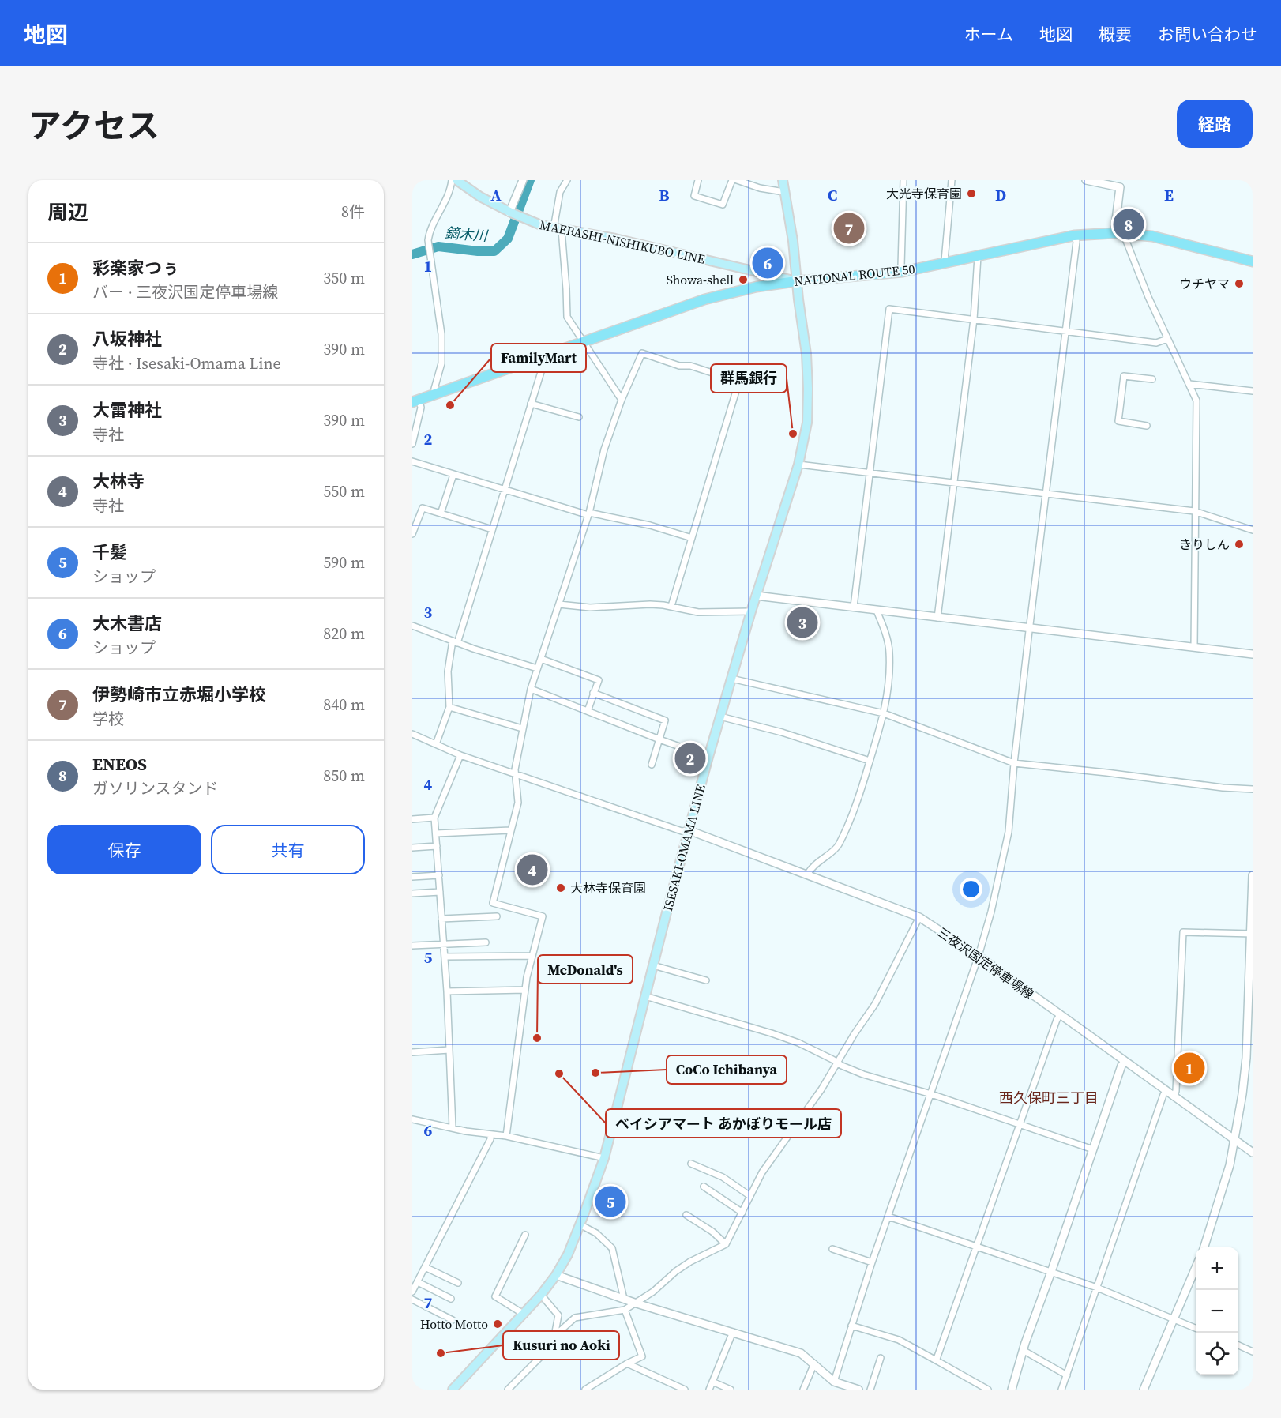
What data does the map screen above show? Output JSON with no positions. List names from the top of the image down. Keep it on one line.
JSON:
{"streets":{"highway":["NATIONAL ROUTE 50"],"main road":["MAEBASHI-NISHIKUBO LINE","ISESAKI-OMAMA LINE"],"street":["三夜沢国定停車場線"]},"crossings":[["MAEBASHI-NISHIKUBO LINE","NATIONAL ROUTE 50"],["MAEBASHI-NISHIKUBO LINE","ISESAKI-OMAMA LINE"],["NATIONAL ROUTE 50","ISESAKI-OMAMA LINE"],["ISESAKI-OMAMA LINE","三夜沢国定停車場線"]],"districts":["西久保町三丁目"],"water":["鏑木川"],"places":["大光寺保育園","Showa-shell","ウチヤマ","FamilyMart","群馬銀行","きりしん","大林寺保育園","McDonald's","CoCo Ichibanya","ベイシアマート あかぼりモール店","Hotto Motto","Kusuri no Aoki"],"page":{"header":"地図","nav":["ホーム","地図","概要","お問い合わせ"],"title":"アクセス","buttons":["経路",["保存","共有"]],"heading":["周辺","8件"],"pins":["8","7","6","3","2","4","1","5"],"list":[{"mark":"1","name":"彩楽家つぅ","note":"バー · 三夜沢国定停車場線","value":"350 m"},{"mark":"2","name":"八坂神社","note":"寺社 · Isesaki-Omama Line","value":"390 m"},{"mark":"3","name":"大雷神社","note":"寺社","value":"390 m"},{"mark":"4","name":"大林寺","note":"寺社","value":"550 m"},{"mark":"5","name":"千髪","note":"ショップ","value":"590 m"},{"mark":"6","name":"大木書店","note":"ショップ","value":"820 m"},{"mark":"7","name":"伊勢崎市立赤堀小学校","note":"学校","value":"840 m"},{"mark":"8","name":"ENEOS","note":"ガソリンスタンド","value":"850 m"}],"map_buttons":["+","−"]},"grid":{"columns":["A","B","C","D","E"],"rows":["1","2","3","4","5","6","7"]}}
